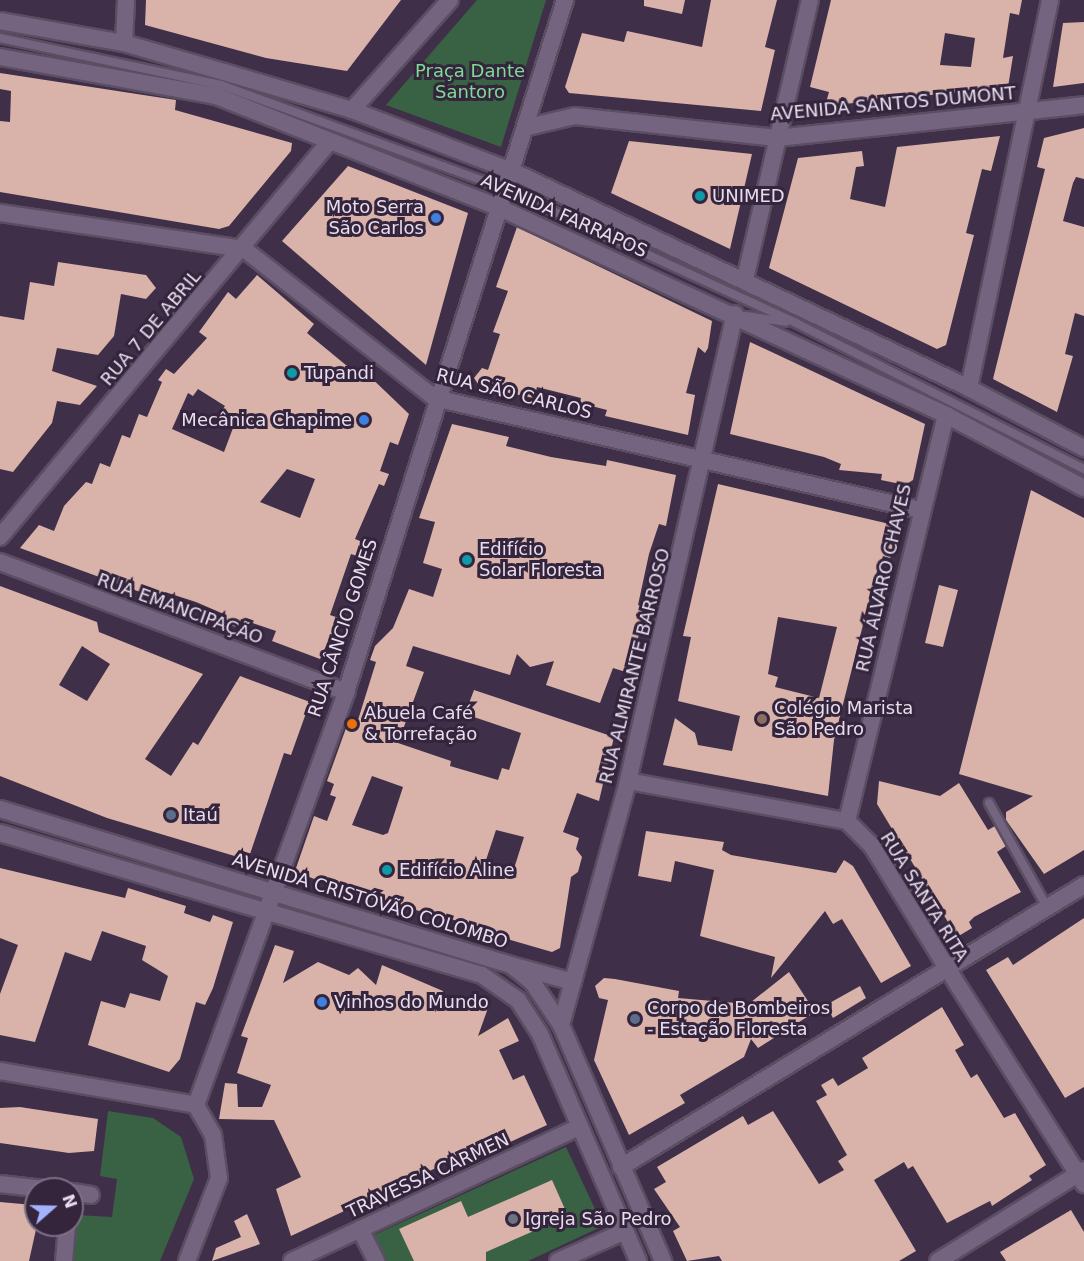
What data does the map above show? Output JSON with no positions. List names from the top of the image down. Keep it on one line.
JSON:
{"streets":{"street":["AVENIDA SANTOS DUMONT","AVENIDA FARRAPOS","RUA 7 DE ABRIL","RUA SÃO CARLOS","RUA ÁLVARO CHAVES","RUA EMANCIPAÇÃO","RUA CÂNCIO GOMES","RUA ALMIRANTE BARROSO","RUA SANTA RITA","AVENIDA CRISTÓVÃO COLOMBO","TRAVESSA CARMEN"]},"crossings":[["AVENIDA SANTOS DUMONT","RUA CÂNCIO GOMES"],["AVENIDA FARRAPOS","RUA 7 DE ABRIL"],["AVENIDA FARRAPOS","RUA ÁLVARO CHAVES"],["AVENIDA FARRAPOS","RUA CÂNCIO GOMES"],["AVENIDA FARRAPOS","RUA ALMIRANTE BARROSO"],["RUA 7 DE ABRIL","RUA SÃO CARLOS"],["RUA SÃO CARLOS","RUA ÁLVARO CHAVES"],["RUA SÃO CARLOS","RUA CÂNCIO GOMES"],["RUA SÃO CARLOS","RUA ALMIRANTE BARROSO"],["RUA ÁLVARO CHAVES","RUA SANTA RITA"],["RUA EMANCIPAÇÃO","RUA CÂNCIO GOMES"],["RUA CÂNCIO GOMES","AVENIDA CRISTÓVÃO COLOMBO"],["RUA ALMIRANTE BARROSO","AVENIDA CRISTÓVÃO COLOMBO"],["AVENIDA CRISTÓVÃO COLOMBO","TRAVESSA CARMEN"]],"parks":["Praça Dante Santoro"],"places":["UNIMED","Moto Serra São Carlos","Tupandi","Mecânica Chapime","Edifício Solar Floresta","Colégio Marista São Pedro","Abuela Café & Torrefação","Itaú","Edifício Aline","Vinhos do Mundo","Corpo de Bombeiros - Estação Floresta","Igreja São Pedro"],"north":"right"}
